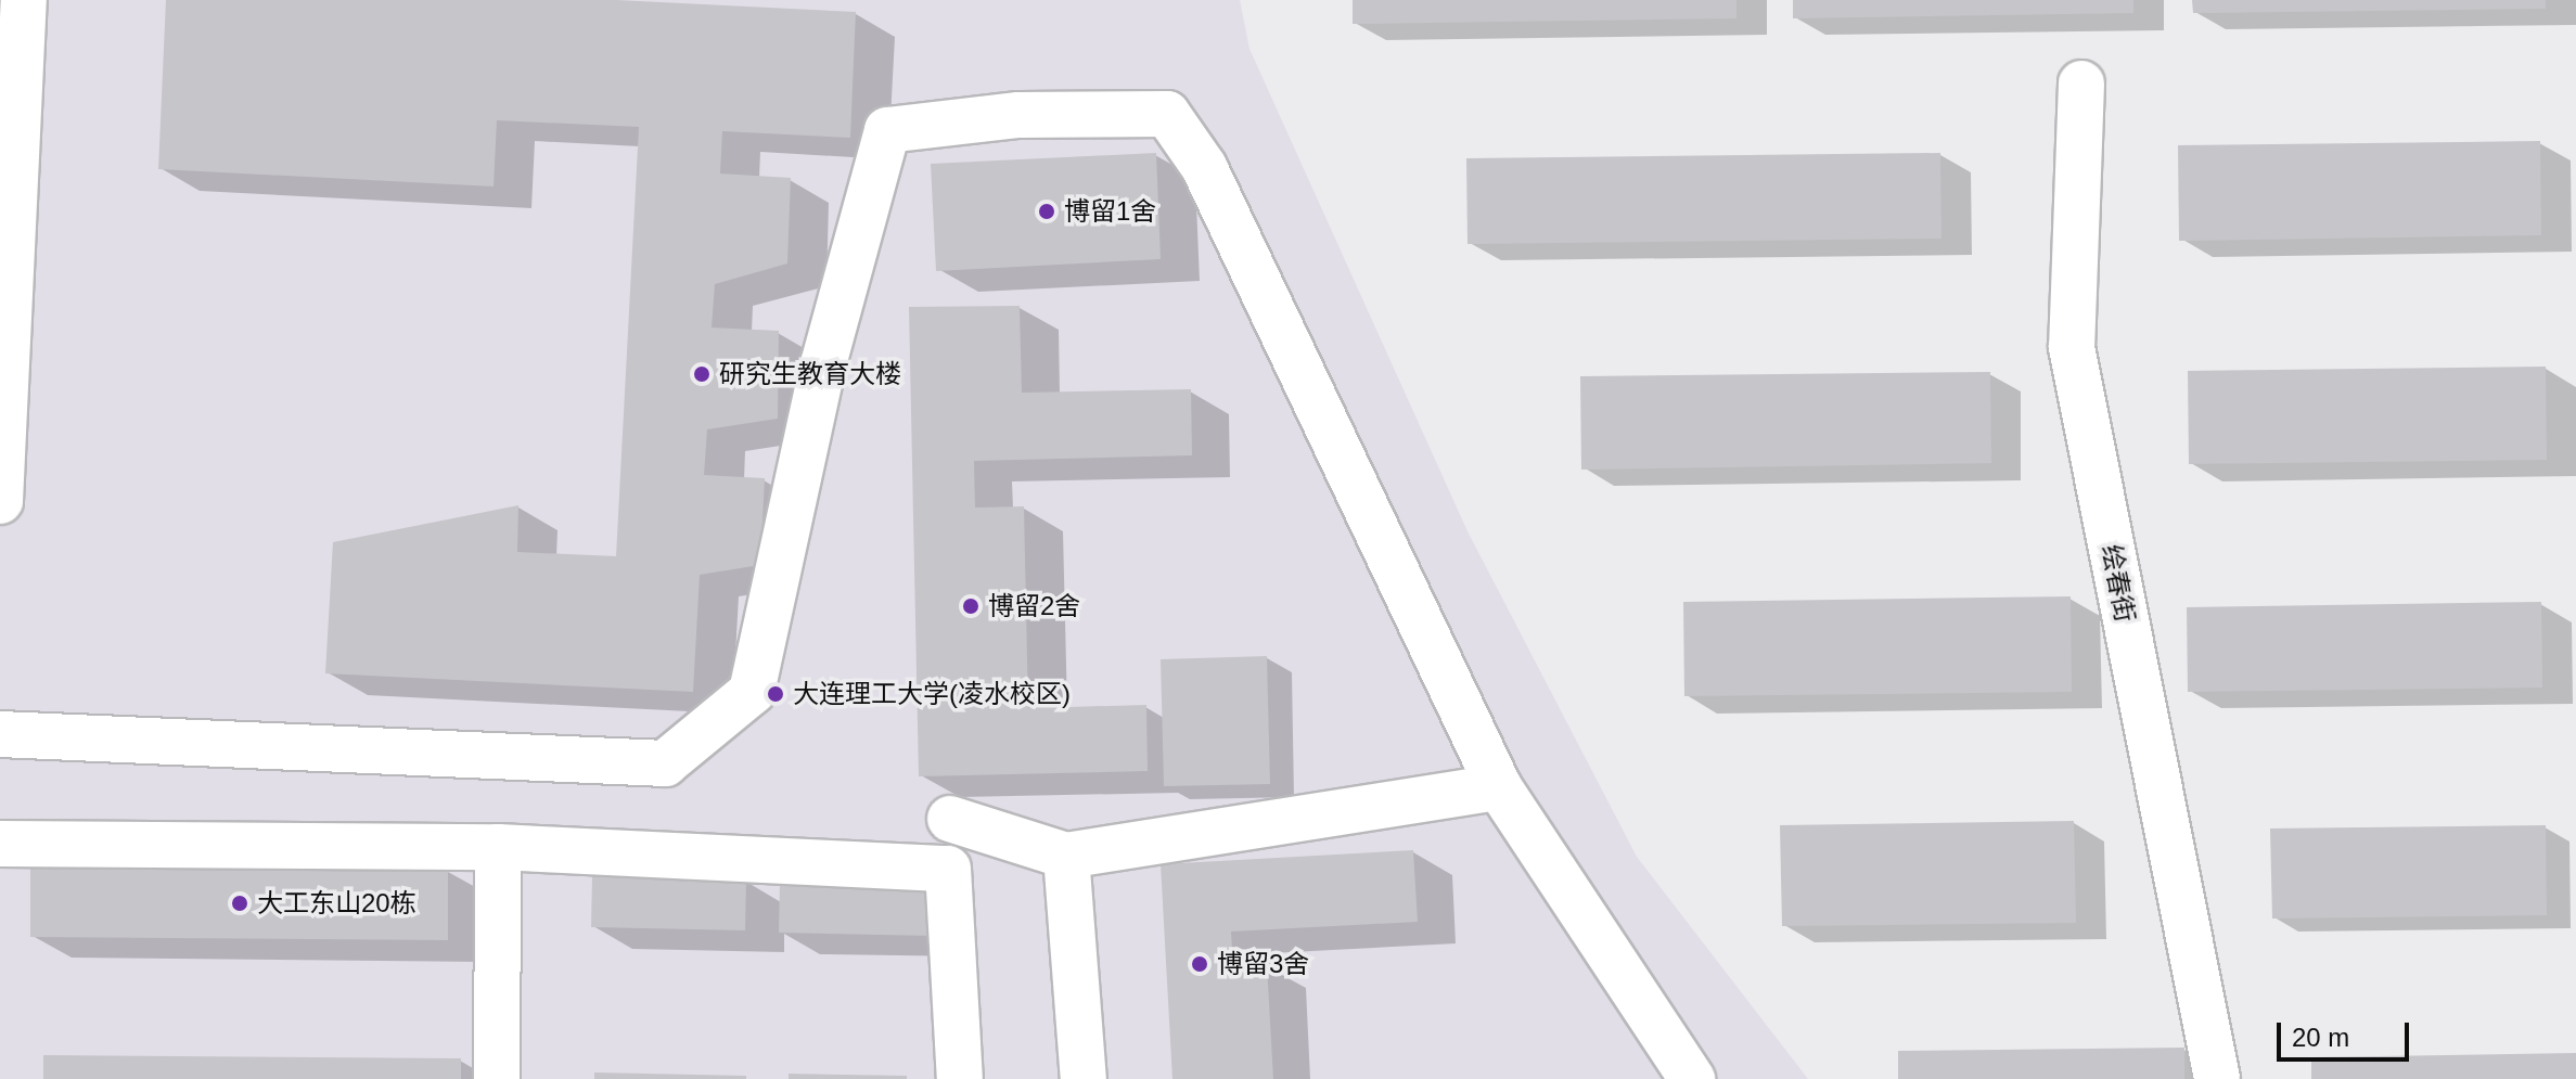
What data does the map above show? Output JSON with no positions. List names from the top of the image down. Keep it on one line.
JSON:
{"streets":{"street":["绘春街"]},"places":["博留1舍","研究生教育大楼","博留2舍","大连理工大学(凌水校区)","大工东山20栋","博留3舍"],"scale_bar":"20 m"}
